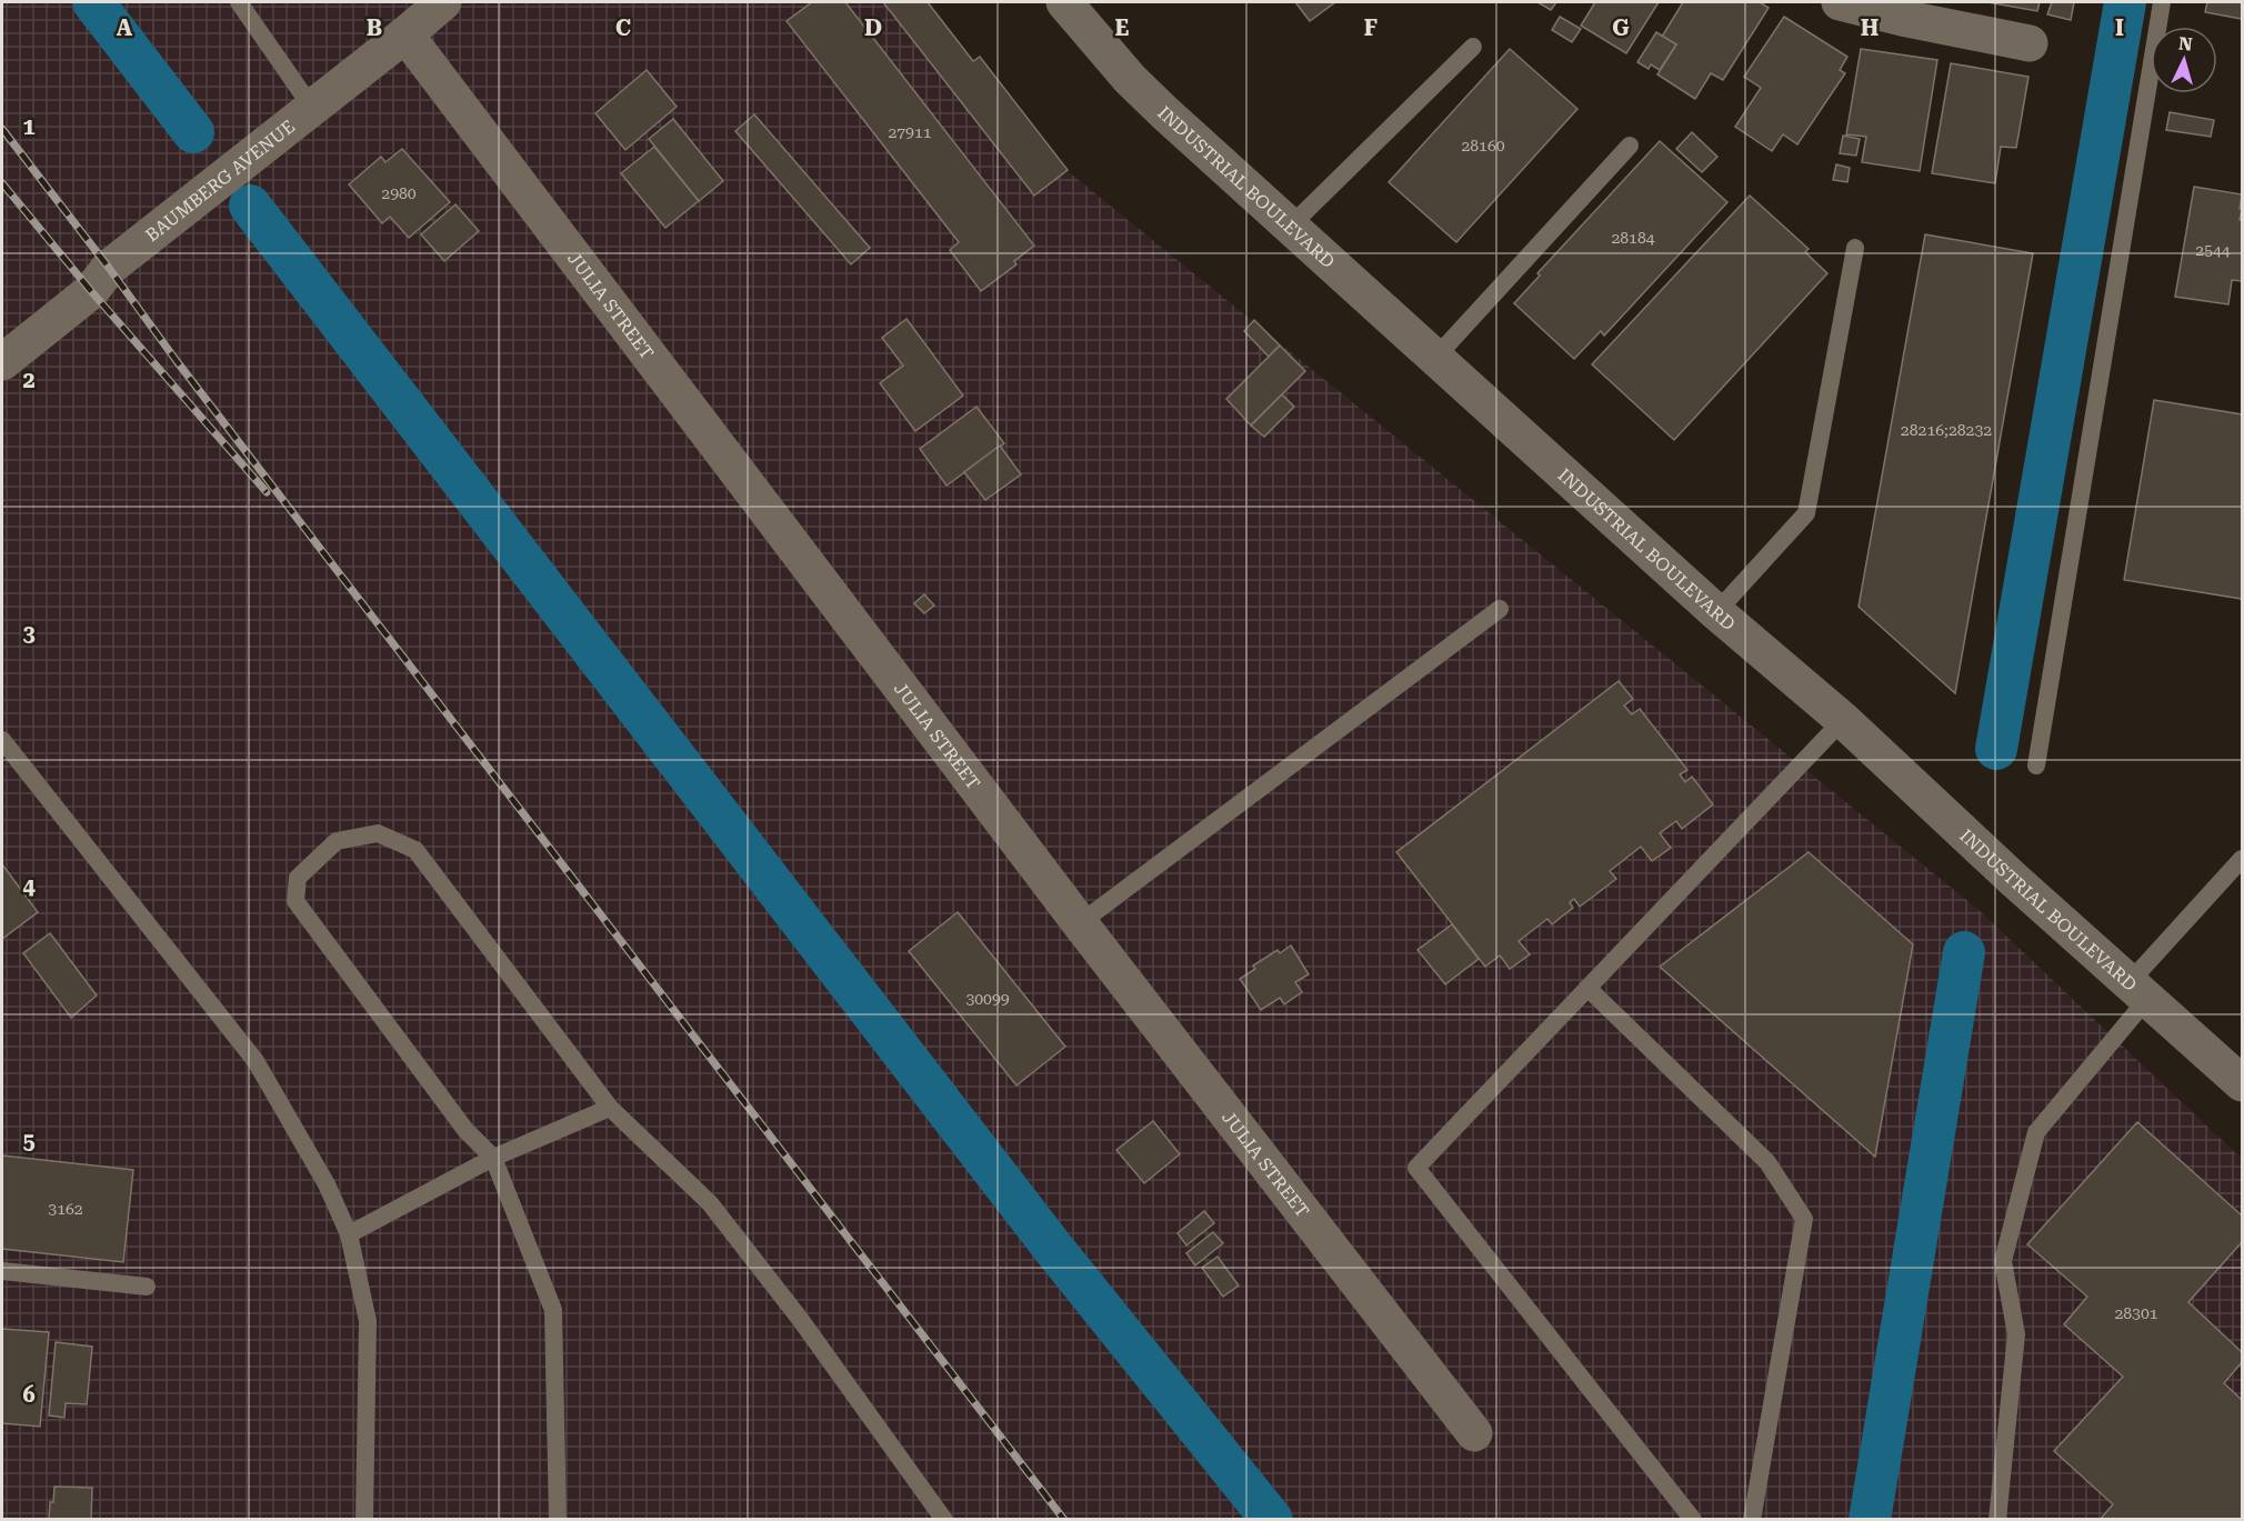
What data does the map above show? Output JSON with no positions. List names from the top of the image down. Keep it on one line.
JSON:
{"streets":{"street":["BAUMBERG AVENUE","INDUSTRIAL BOULEVARD","JULIA STREET"]},"crossings":[["BAUMBERG AVENUE","JULIA STREET"]],"house_numbers":["27911","28160","2980","28184","2544","28216;28232","30099","3162","28301"],"north":"top","grid":{"columns":["A","B","C","D","E","F","G","H","I"],"rows":["1","2","3","4","5","6"]}}
